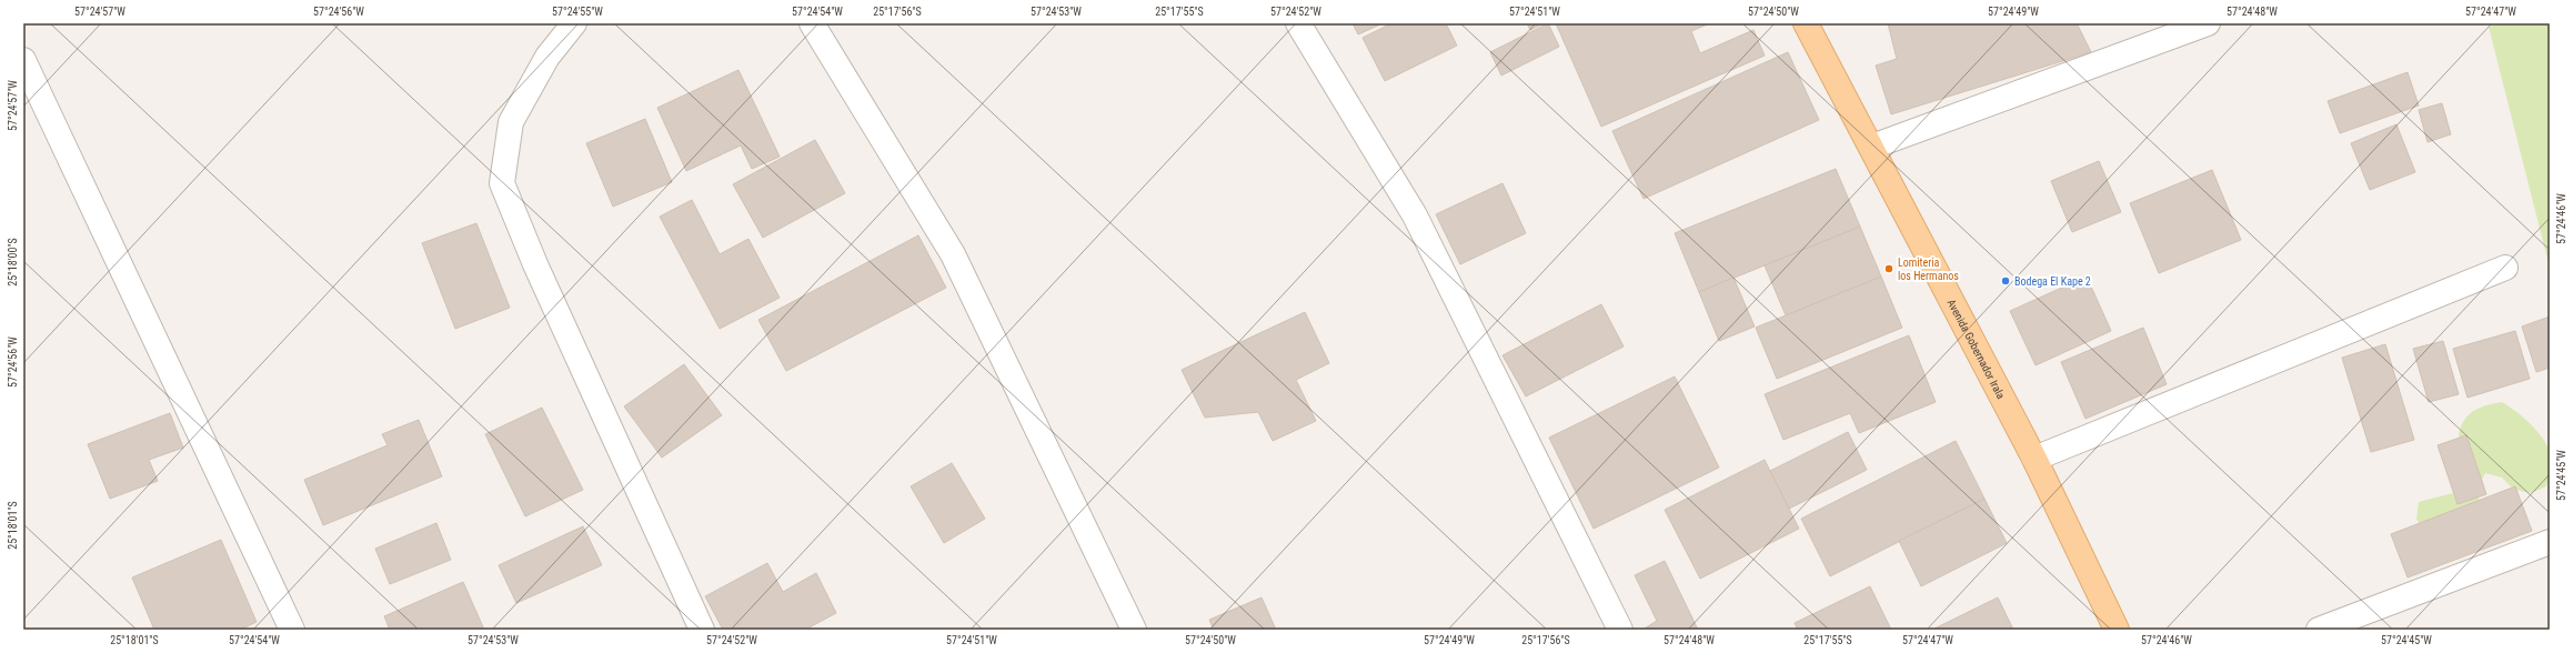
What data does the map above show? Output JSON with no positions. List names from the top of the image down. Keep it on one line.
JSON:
{"streets":{"main road":["Avenida Gobernador Irala"]},"places":["Lomiteria los Hermanos","Bodega El Kape 2"],"coordinates":["57°24'57\"W","57°24'56\"W","57°24'55\"W","57°24'54\"W","25°17'56\"S","57°24'53\"W","25°17'55\"S","57°24'52\"W","57°24'51\"W","57°24'50\"W","57°24'49\"W","57°24'48\"W","57°24'47\"W","57°24'46\"W","25°18'00\"S","57°24'45\"W","25°18'01\"S"]}
